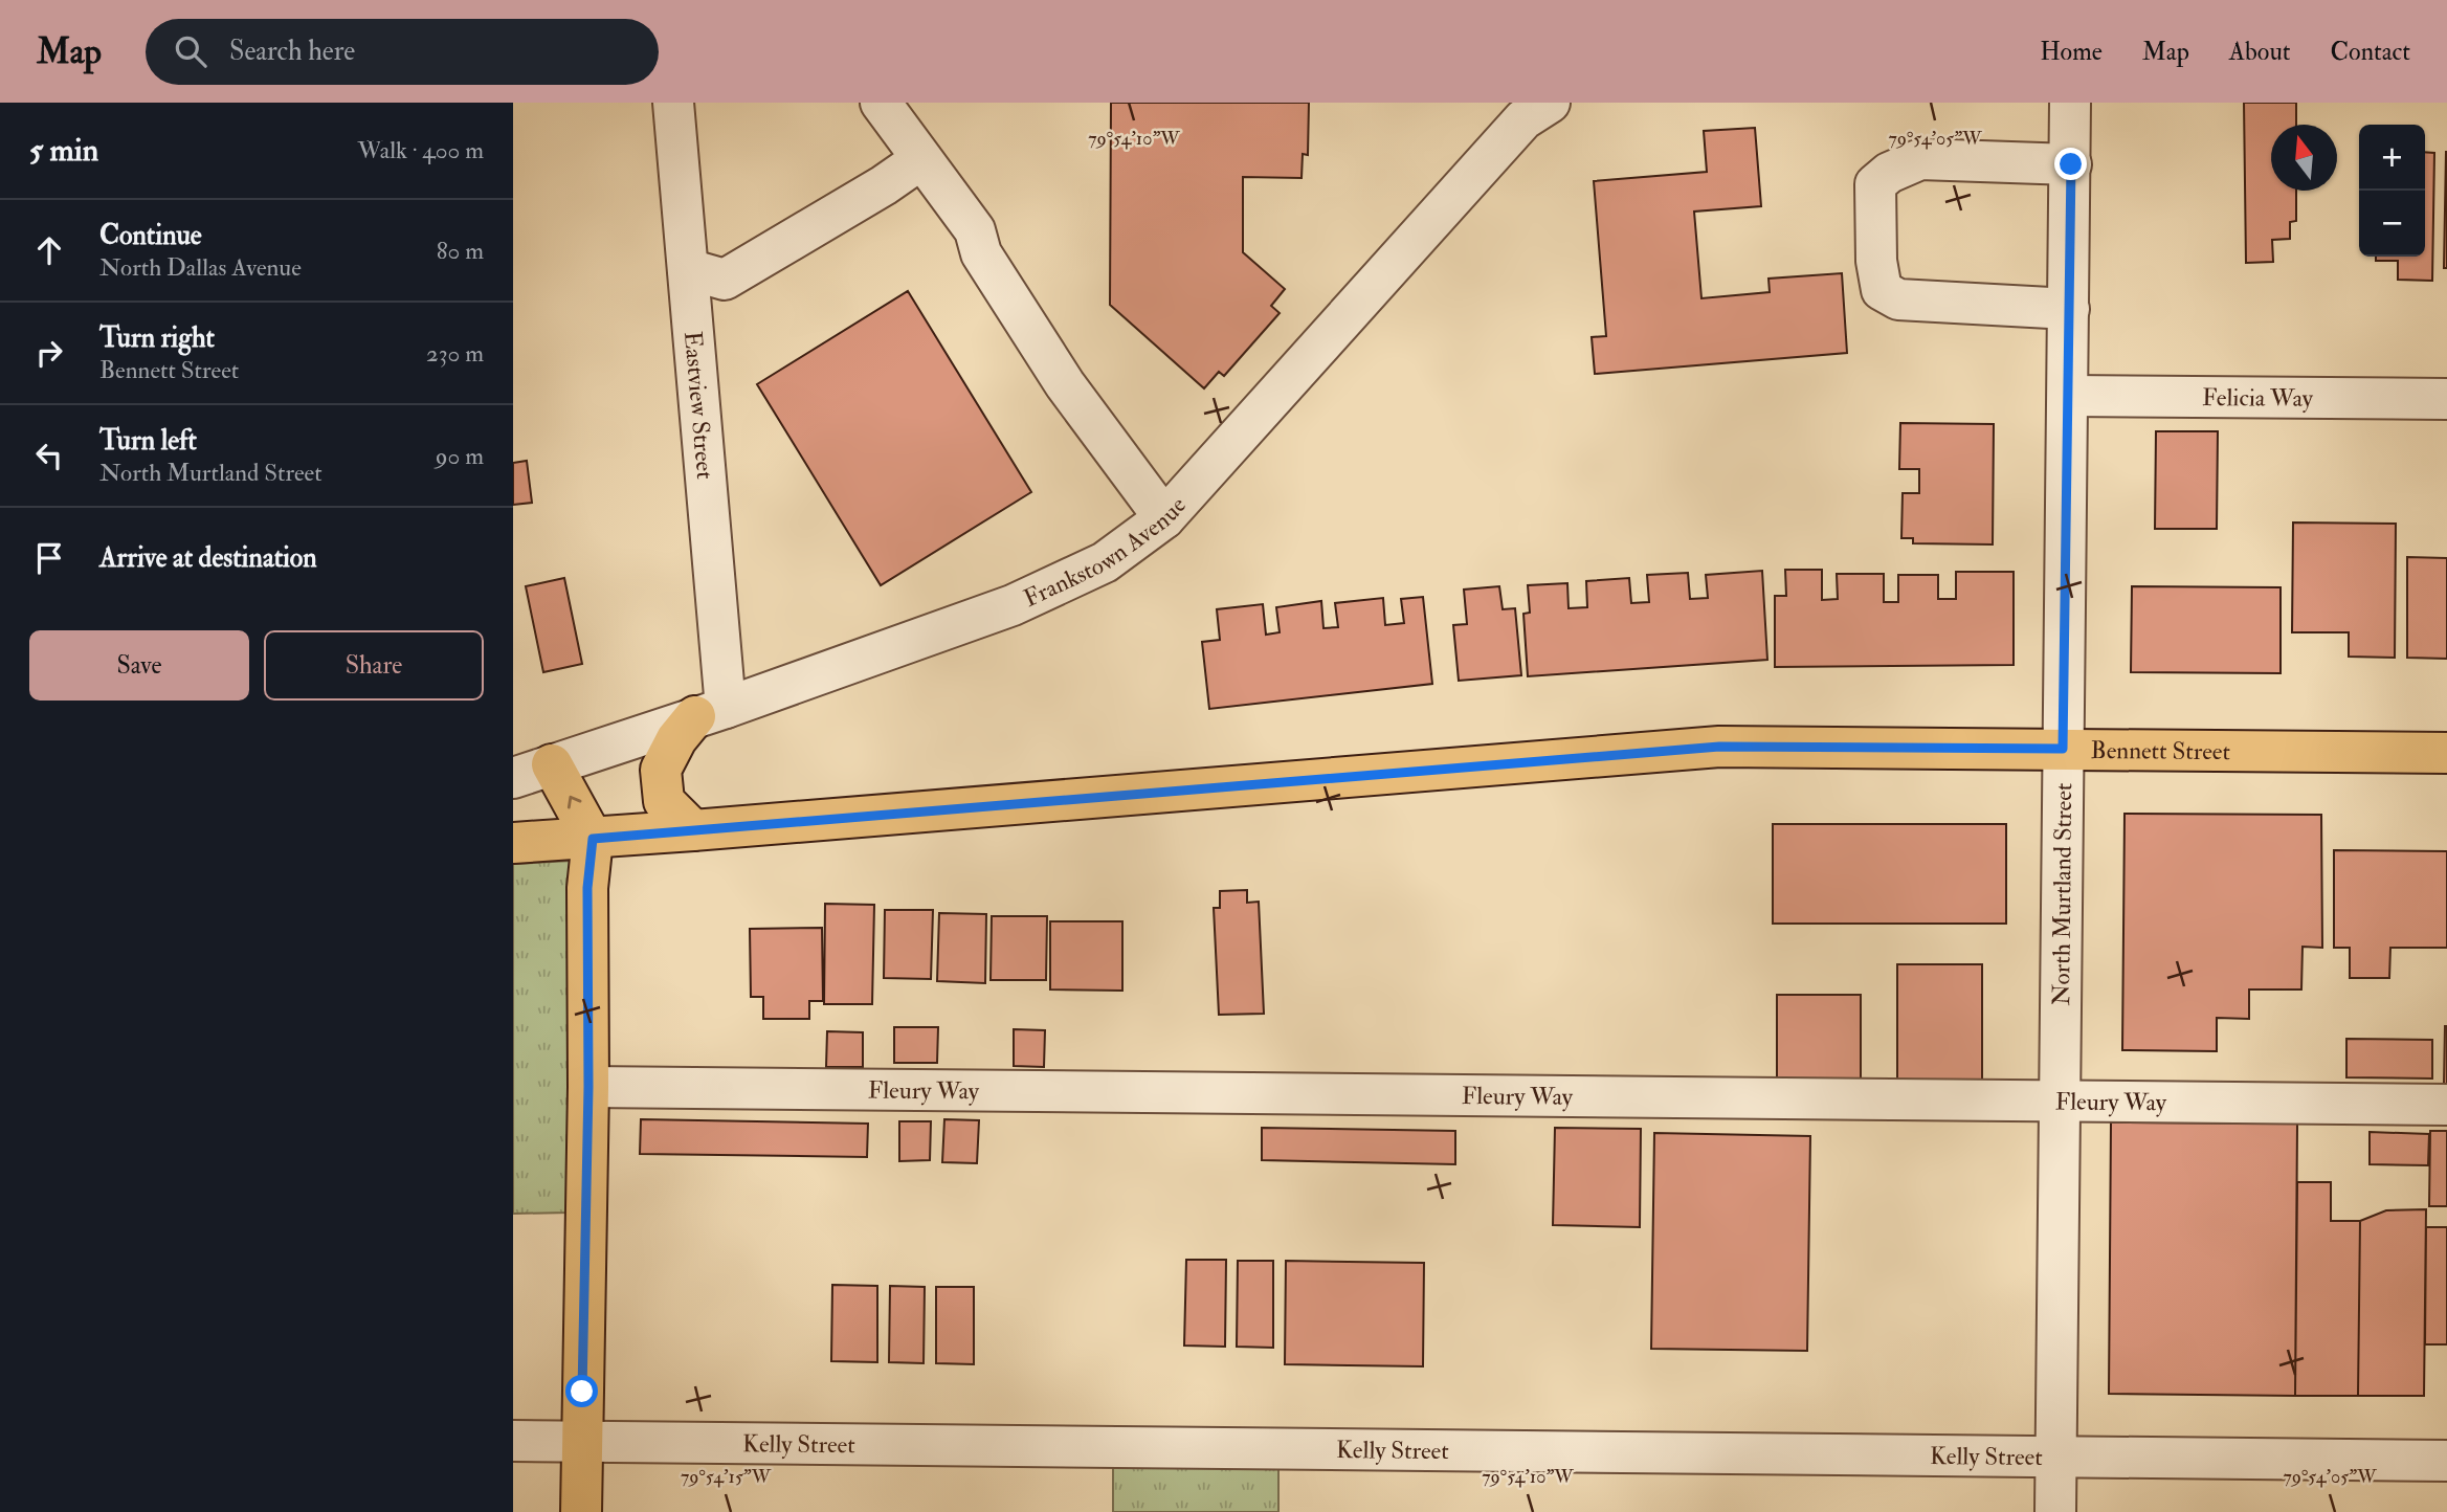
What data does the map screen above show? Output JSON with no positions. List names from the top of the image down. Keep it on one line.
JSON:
{"streets":{"main road":["Bennett Street"],"street":["Felicia Way","Eastview Street","Frankstown Avenue","North Murtland Street","Fleury Way","Kelly Street"]},"crossings":[["Felicia Way","North Murtland Street"],["Eastview Street","Frankstown Avenue"],["Bennett Street","North Murtland Street"],["North Murtland Street","Fleury Way"],["North Murtland Street","Kelly Street"]],"north":"top","page":{"header":"Map","search":"Search here","nav":["Home","Map","About","Contact"],"heading":["5 min","Walk · 400 m"],"map_buttons":["+","−"],"list":[["Continue","North Dallas Avenue","80 m"],["Turn right","Bennett Street","230 m"],["Turn left","North Murtland Street","90 m"],"Arrive at destination"],"buttons":["Save","Share"]},"coordinates":["79°54'10\"W","79°54'05\"W","79°54'15\"W"]}
